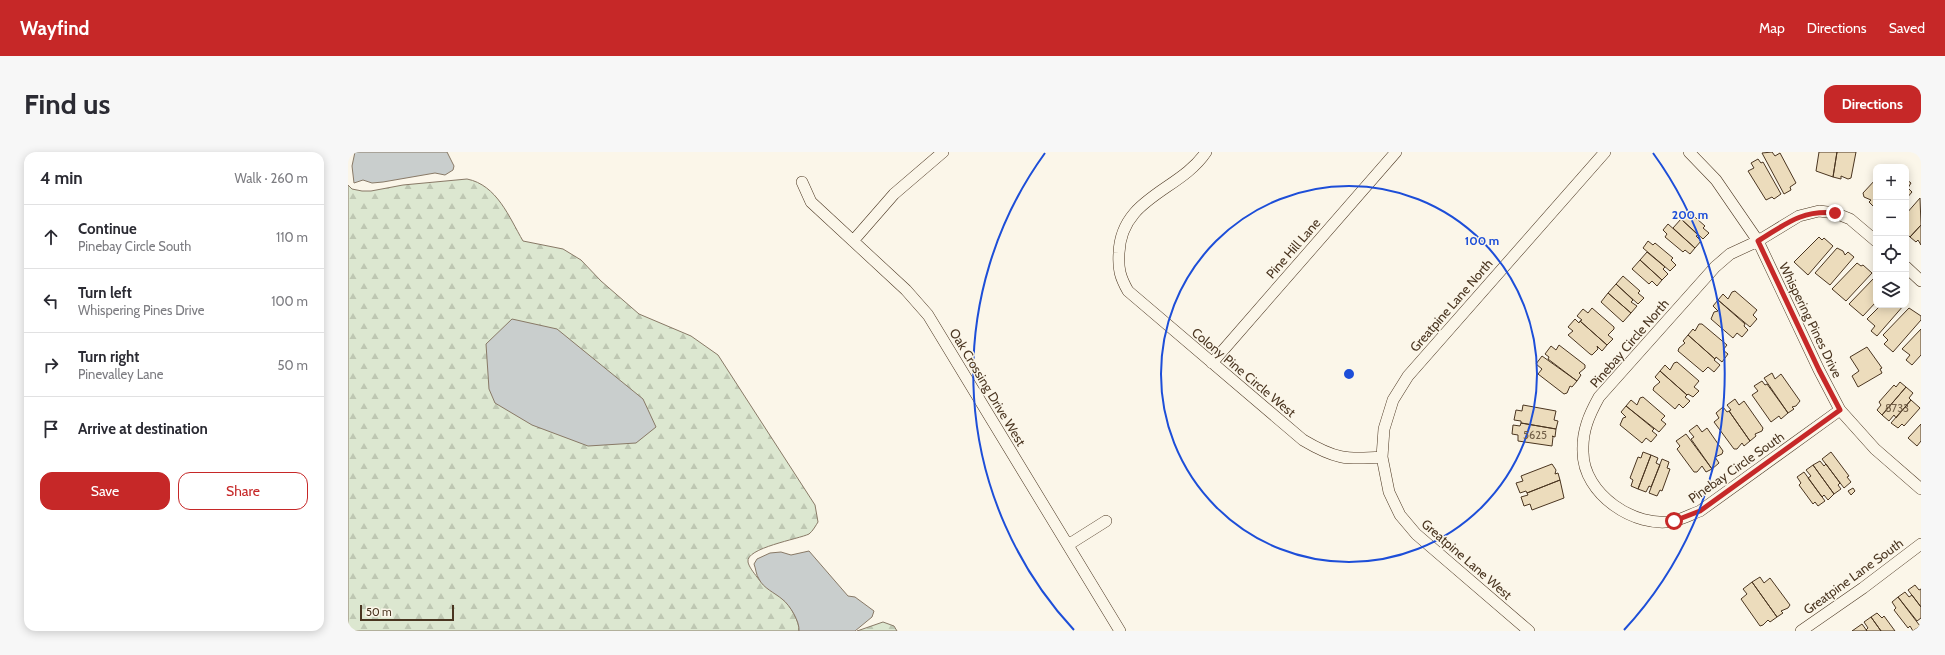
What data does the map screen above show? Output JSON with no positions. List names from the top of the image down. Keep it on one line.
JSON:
{"streets":{"street":["Pine Hill Lane","Greatpine Lane North","Whispering Pines Drive","Pinebay Circle North","Colony Pine Circle West","Oak Crossing Drive West","Pinebay Circle South","Greatpine Lane West","Greatpine Lane South"]},"crossings":[["Pine Hill Lane","Colony Pine Circle West"],["Greatpine Lane North","Colony Pine Circle West"],["Greatpine Lane North","Greatpine Lane West"],["Whispering Pines Drive","Pinebay Circle North"],["Whispering Pines Drive","Pinebay Circle South"],["Pinebay Circle North","Pinebay Circle South"],["Colony Pine Circle West","Greatpine Lane West"]],"house_numbers":["8733","5625"],"scale_bar":"50 m","page":{"header":"Wayfind","nav":["Map","Directions","Saved"],"buttons":["Directions",["Save","Share"]],"title":"Find us","heading":["4 min","Walk · 260 m"],"map_buttons":["+","−"],"list":[["Continue","Pinebay Circle South","110 m"],["Turn left","Whispering Pines Drive","100 m"],["Turn right","Pinevalley Lane","50 m"],"Arrive at destination"],"scale":"50 m"},"rings":["200 m","100 m"]}
